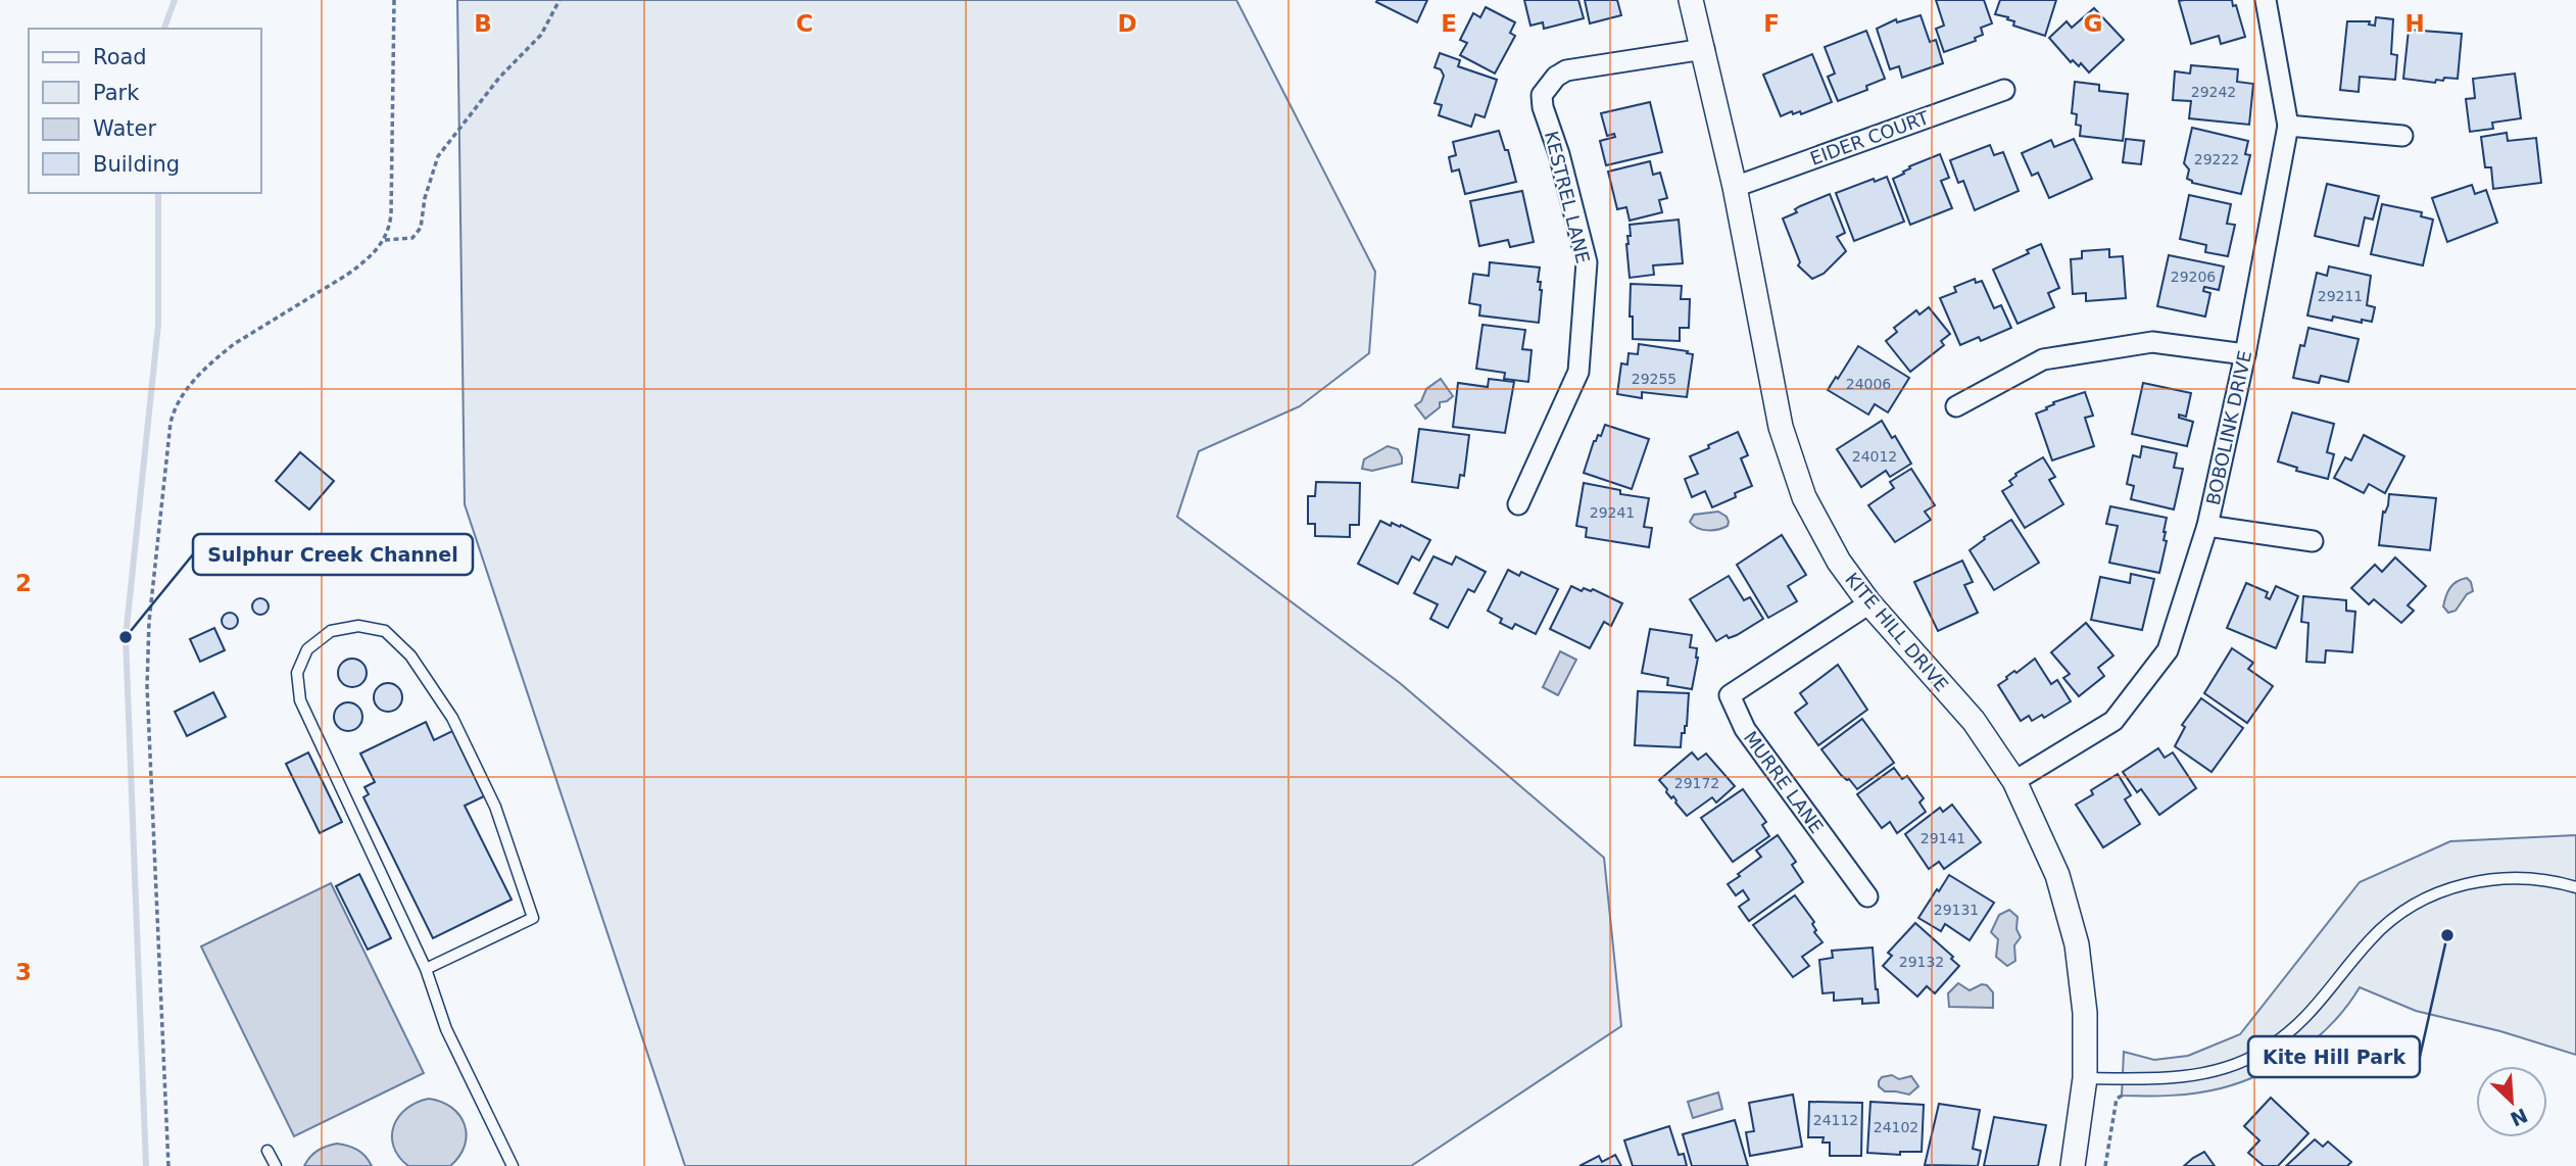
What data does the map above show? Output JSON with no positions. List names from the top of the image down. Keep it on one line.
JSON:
{"streets":{"street":["EIDER COURT","KESTREL LANE","BOBOLINK DRIVE","KITE HILL DRIVE","MURRE LANE"]},"crossings":[["EIDER COURT","KITE HILL DRIVE"],["KESTREL LANE","KITE HILL DRIVE"],["BOBOLINK DRIVE","KITE HILL DRIVE"],["KITE HILL DRIVE","MURRE LANE"]],"places":["Sulphur Creek Channel","Kite Hill Park"],"house_numbers":["29242","29222","29206","29211","29255","24006","24012","29241","29172","29141","29131","29132","24112","24102"],"legend":["Road","Park","Water","Building"],"north":"bottom right","grid":{"columns":["B","C","D","E","F","G","H"],"rows":["2","3"]}}
